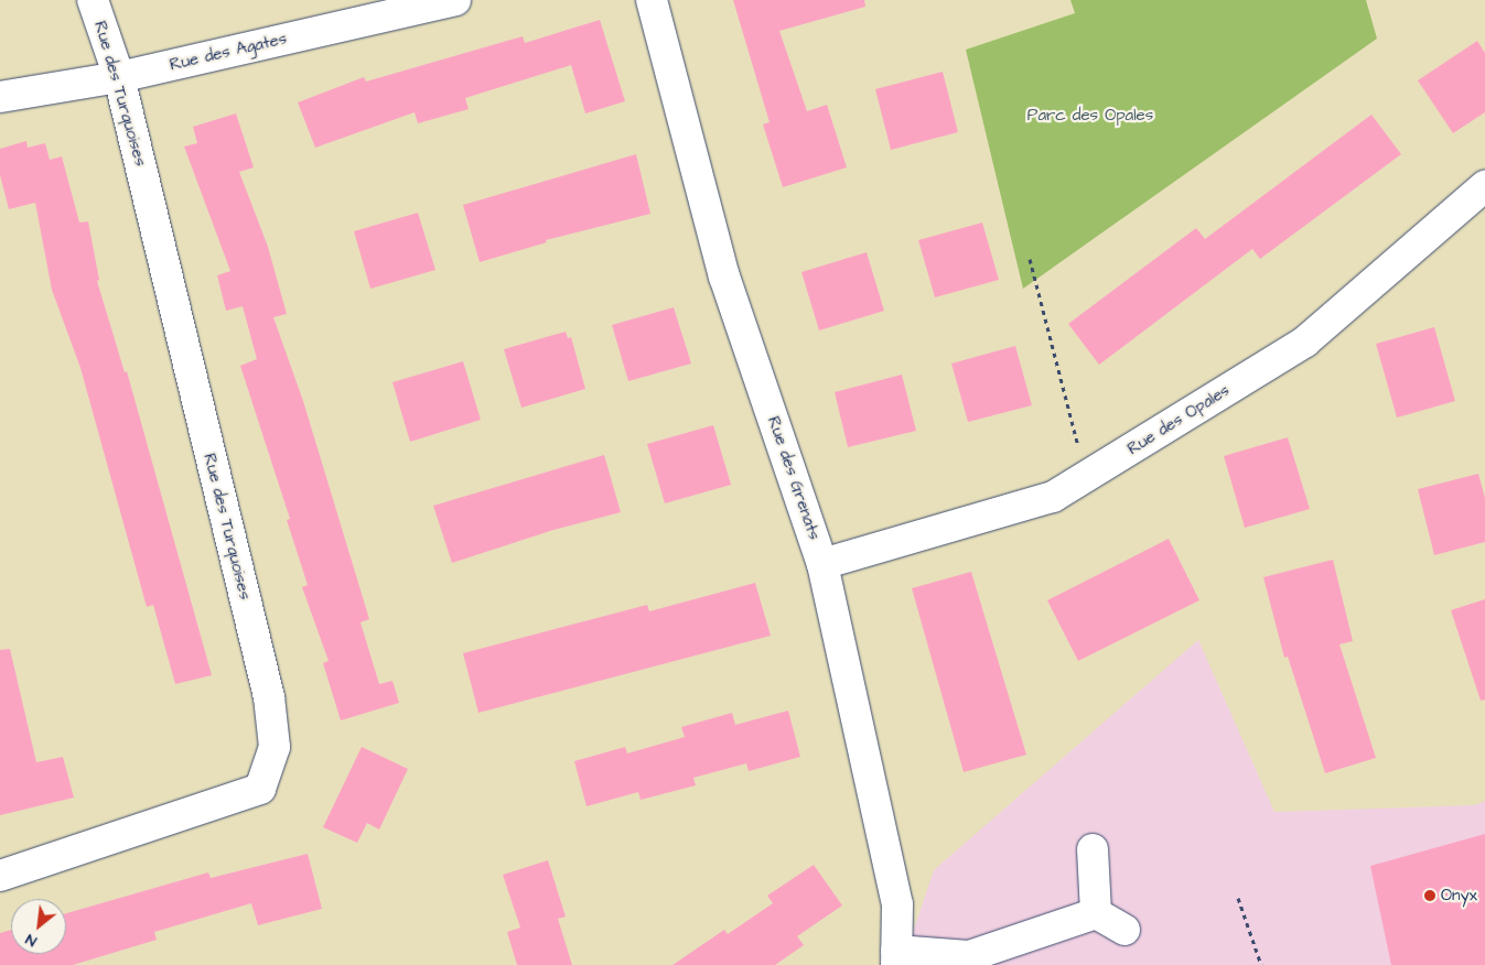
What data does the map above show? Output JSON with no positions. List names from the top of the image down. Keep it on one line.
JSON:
{"streets":{"street":["Rue des Agates","Rue des Turquoises","Rue des Opales","Rue des Grenats"]},"crossings":[["Rue des Agates","Rue des Turquoises"],["Rue des Opales","Rue des Grenats"]],"parks":["Parc des Opales"],"places":["Onyx"],"north":"bottom left"}
